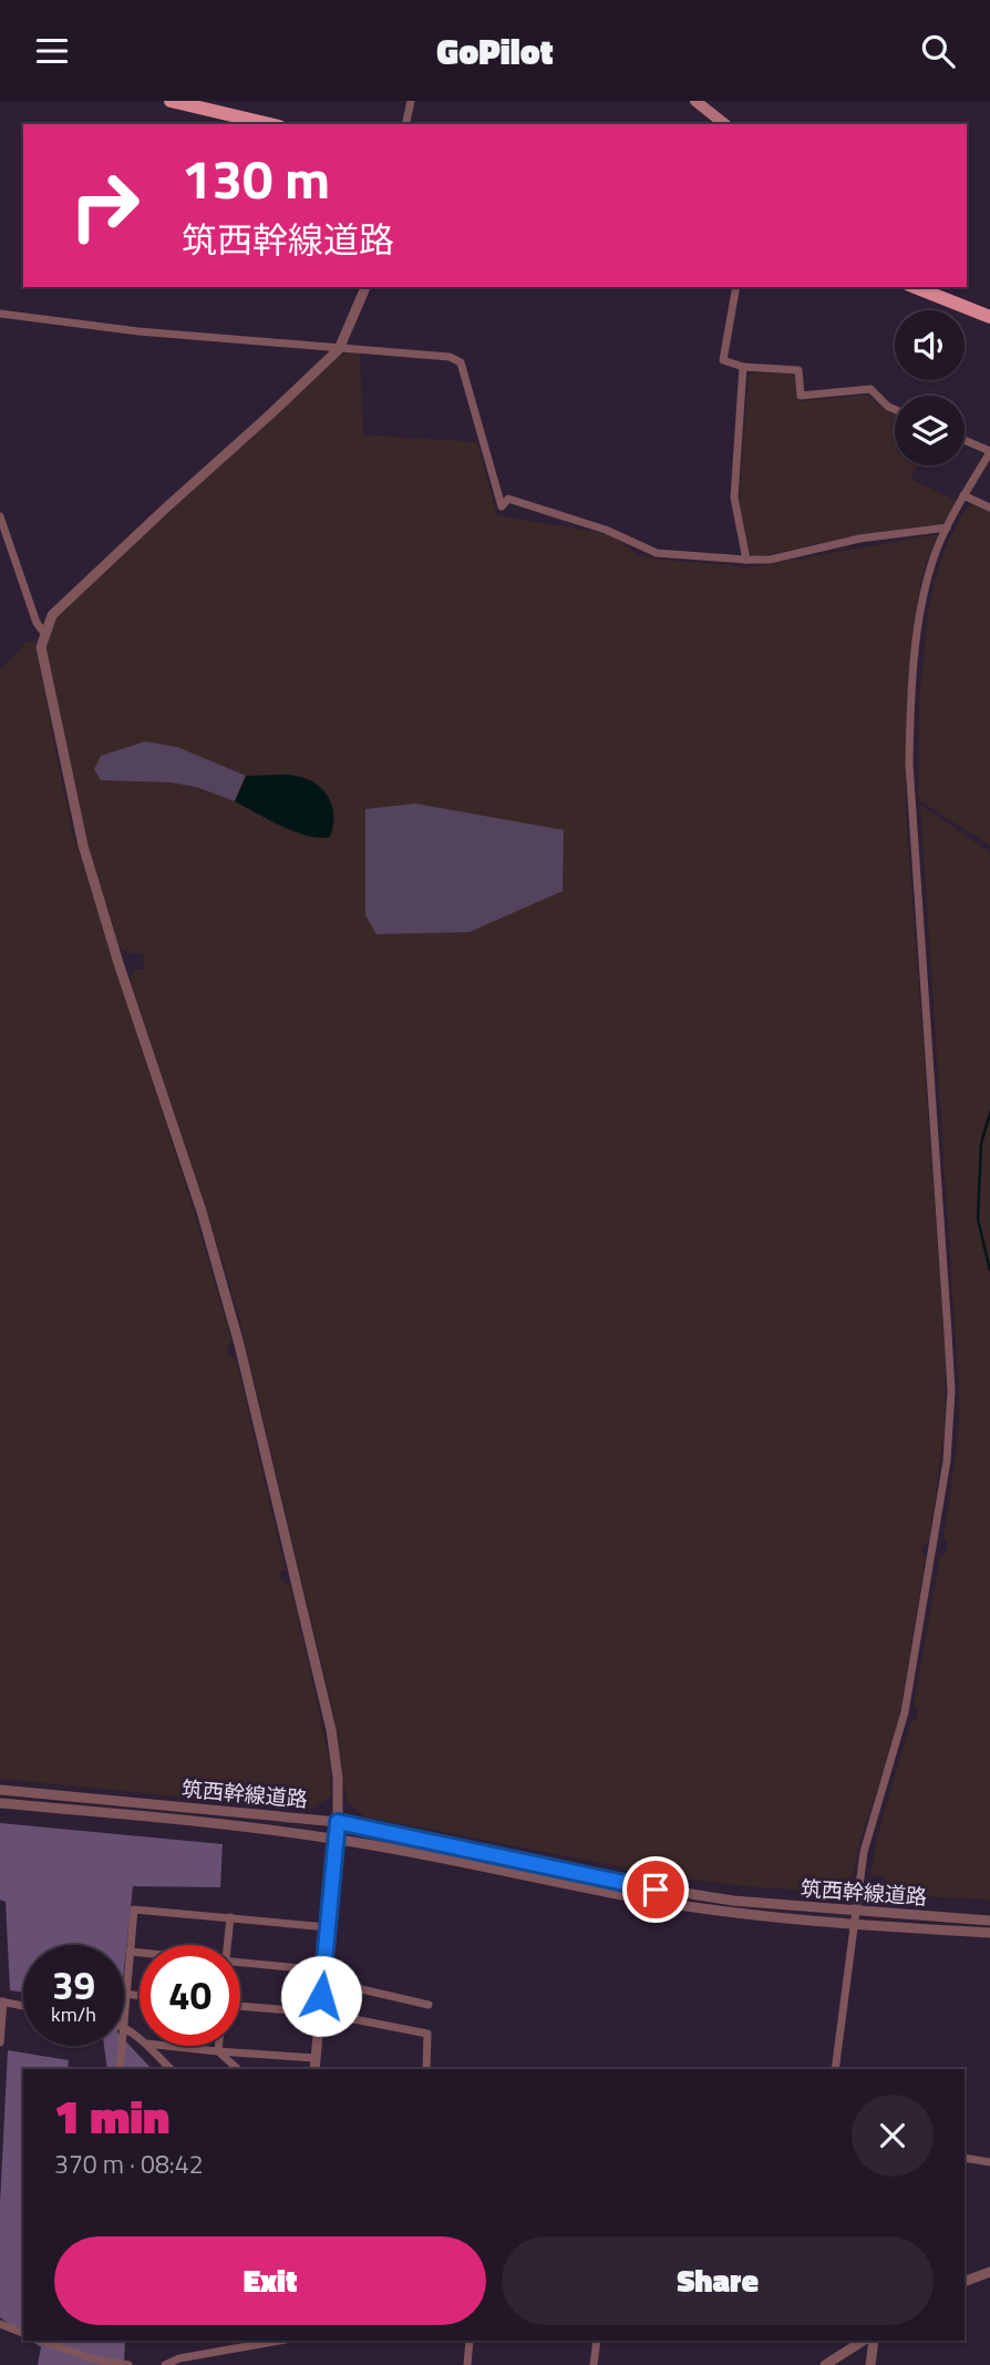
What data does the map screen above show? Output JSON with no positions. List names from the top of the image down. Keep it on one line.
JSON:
{"streets":{"street":["筑西幹線道路"]},"page":{"header":"GoPilot","turn":["130 m","筑西幹線道路"],"speed":"39 km/h","limit":"40","heading":["1 min","370 m · 08:42"],"buttons":["Exit","Share"]}}
